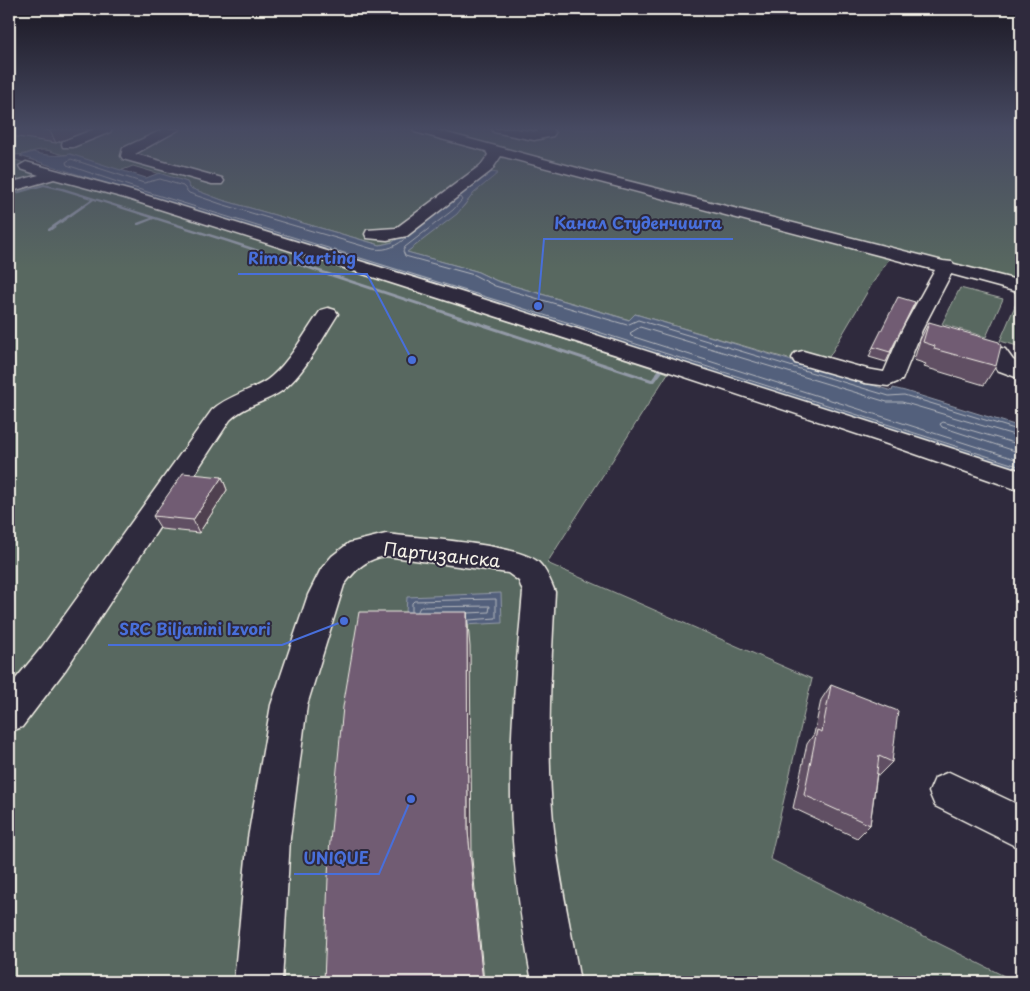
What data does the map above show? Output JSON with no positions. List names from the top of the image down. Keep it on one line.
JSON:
{"streets":{"street":["Партизанска"]},"places":["Канал Студенчишта","Rimo Karting","SRC Biljanini Izvori","UNIQUE"]}
